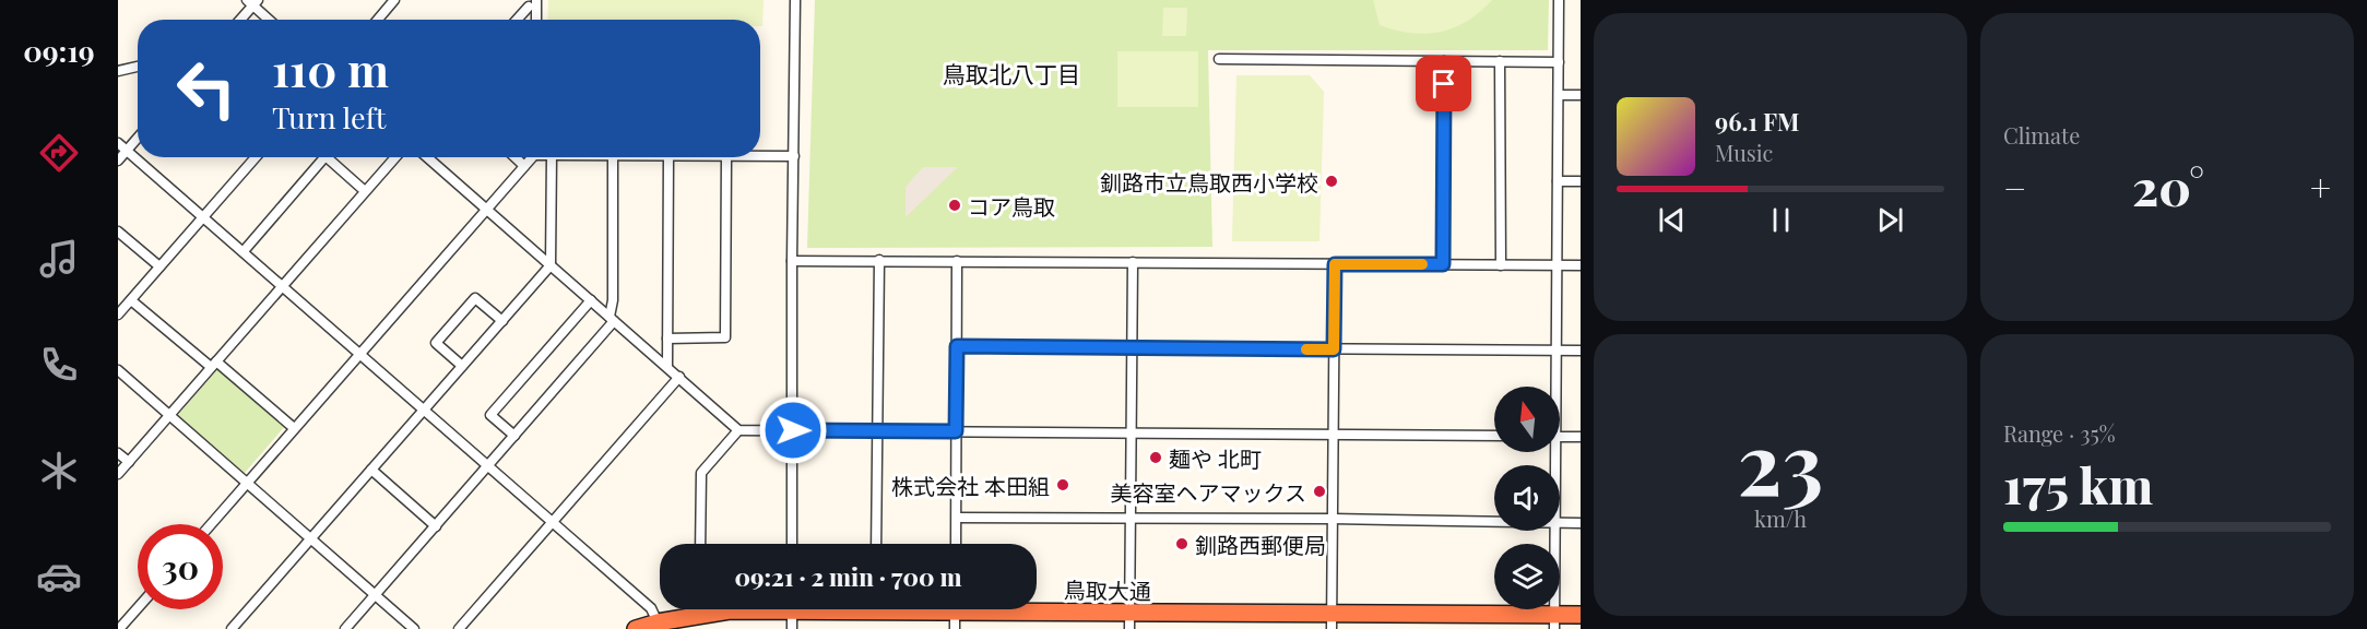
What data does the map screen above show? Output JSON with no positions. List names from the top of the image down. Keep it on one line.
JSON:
{"streets":{"highway":["鳥取大通"]},"districts":["鳥取北八丁目"],"places":["釧路市立鳥取西小学校","コア鳥取","麺や 北町","株式会社 本田組","美容室ヘアマックス","釧路西郵便局"],"north":"top","page":{"tabs":"09:19","tile":["Climate",["23","km/h"],["Range · 35%","175 km"]],"turn":["110 m","Turn left"],"song":["96.1 FM","Music"],"heat":["−","20°","+"],"limit":"30","trip":"09:21 · 2 min · 700 m"}}
